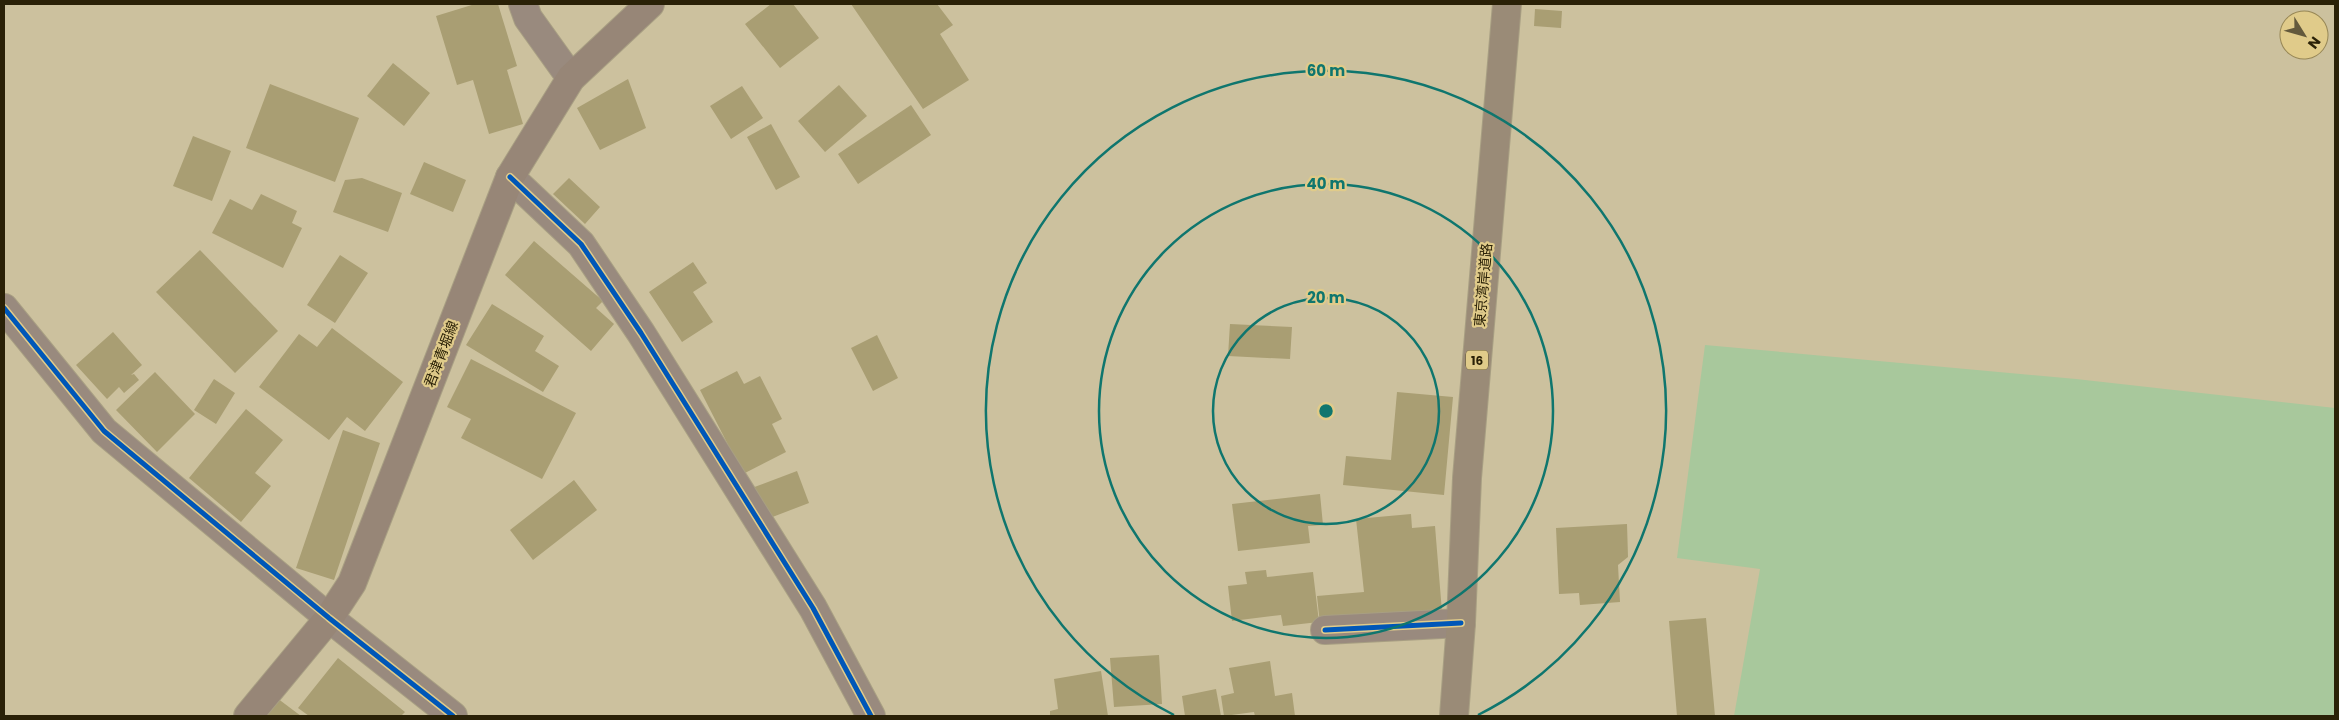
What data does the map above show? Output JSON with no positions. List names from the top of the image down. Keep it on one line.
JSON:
{"streets":{"highway":["東京湾岸道路","16"],"main road":["君津青堀線"]},"north":"bottom right","rings":["60 m","40 m","20 m"]}
